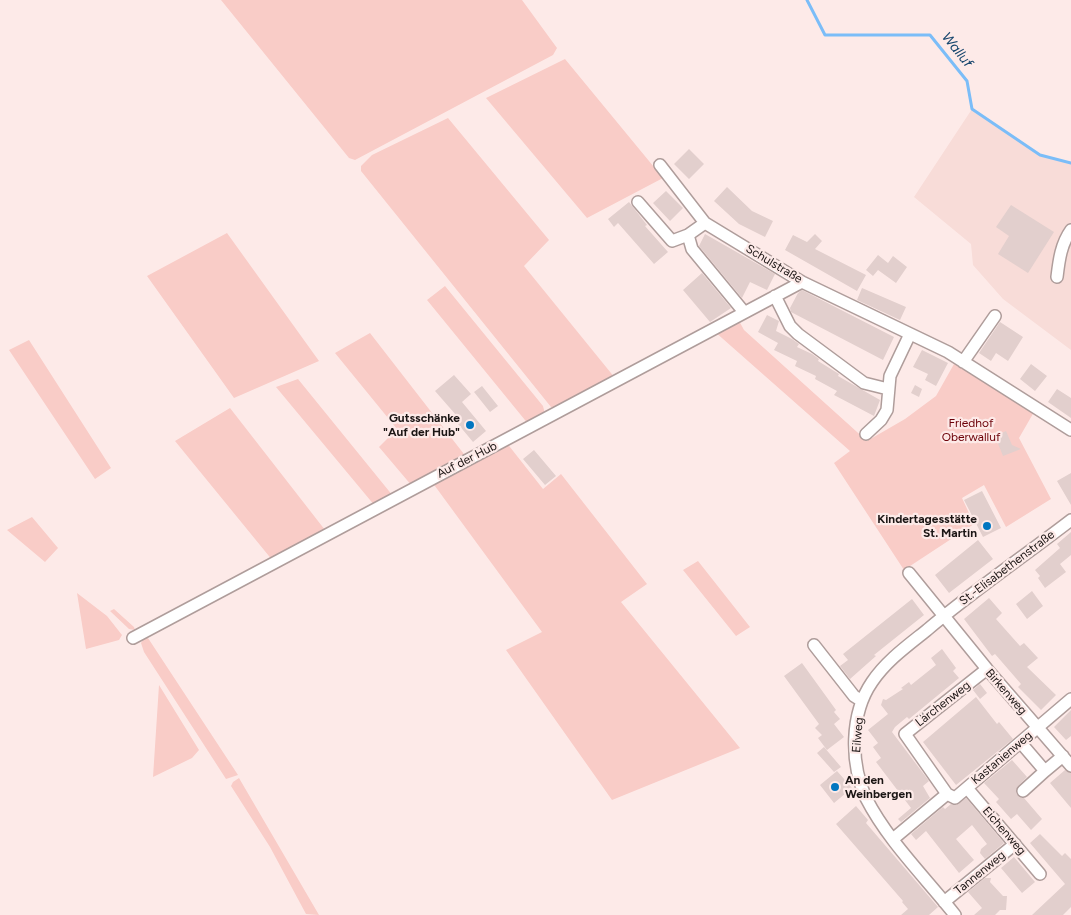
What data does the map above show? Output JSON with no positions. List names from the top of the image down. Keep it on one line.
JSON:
{"streets":{"street":["Schulstraße","Auf der Hub","St.-Elisabethenstraße","Birkenweg","Lärchenweg","Eilweg","Kastanienweg","Eichenweg","Tannenweg"]},"crossings":[["Schulstraße","Auf der Hub"],["St.-Elisabethenstraße","Birkenweg"],["St.-Elisabethenstraße","Eilweg"],["Birkenweg","Lärchenweg"],["Birkenweg","Eilweg"],["Birkenweg","Kastanienweg"],["Eilweg","Tannenweg"],["Kastanienweg","Eichenweg"],["Eichenweg","Tannenweg"]],"water":["Walluf"],"parks":["Friedhof Oberwalluf"],"places":["Gutsschänke \"Auf der Hub\"","Kindertagesstätte St. Martin","An den Weinbergen"]}
